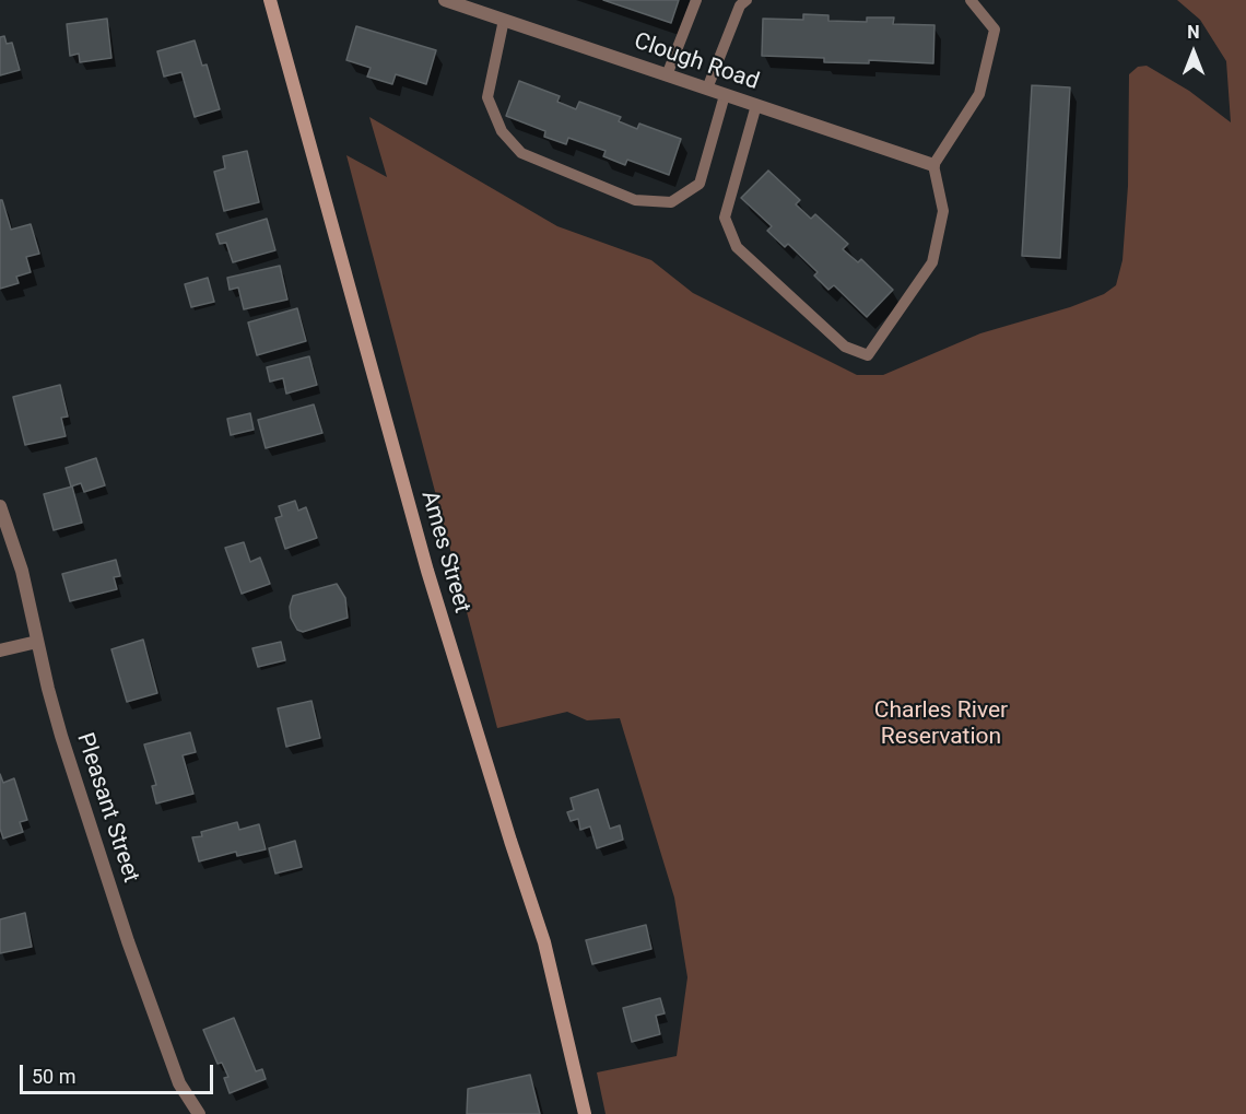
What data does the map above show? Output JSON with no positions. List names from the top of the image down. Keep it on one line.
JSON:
{"streets":{"street":["Clough Road","Ames Street","Pleasant Street"]},"parks":["Charles River Reservation"],"scale_bar":"50 m","north":"top"}
